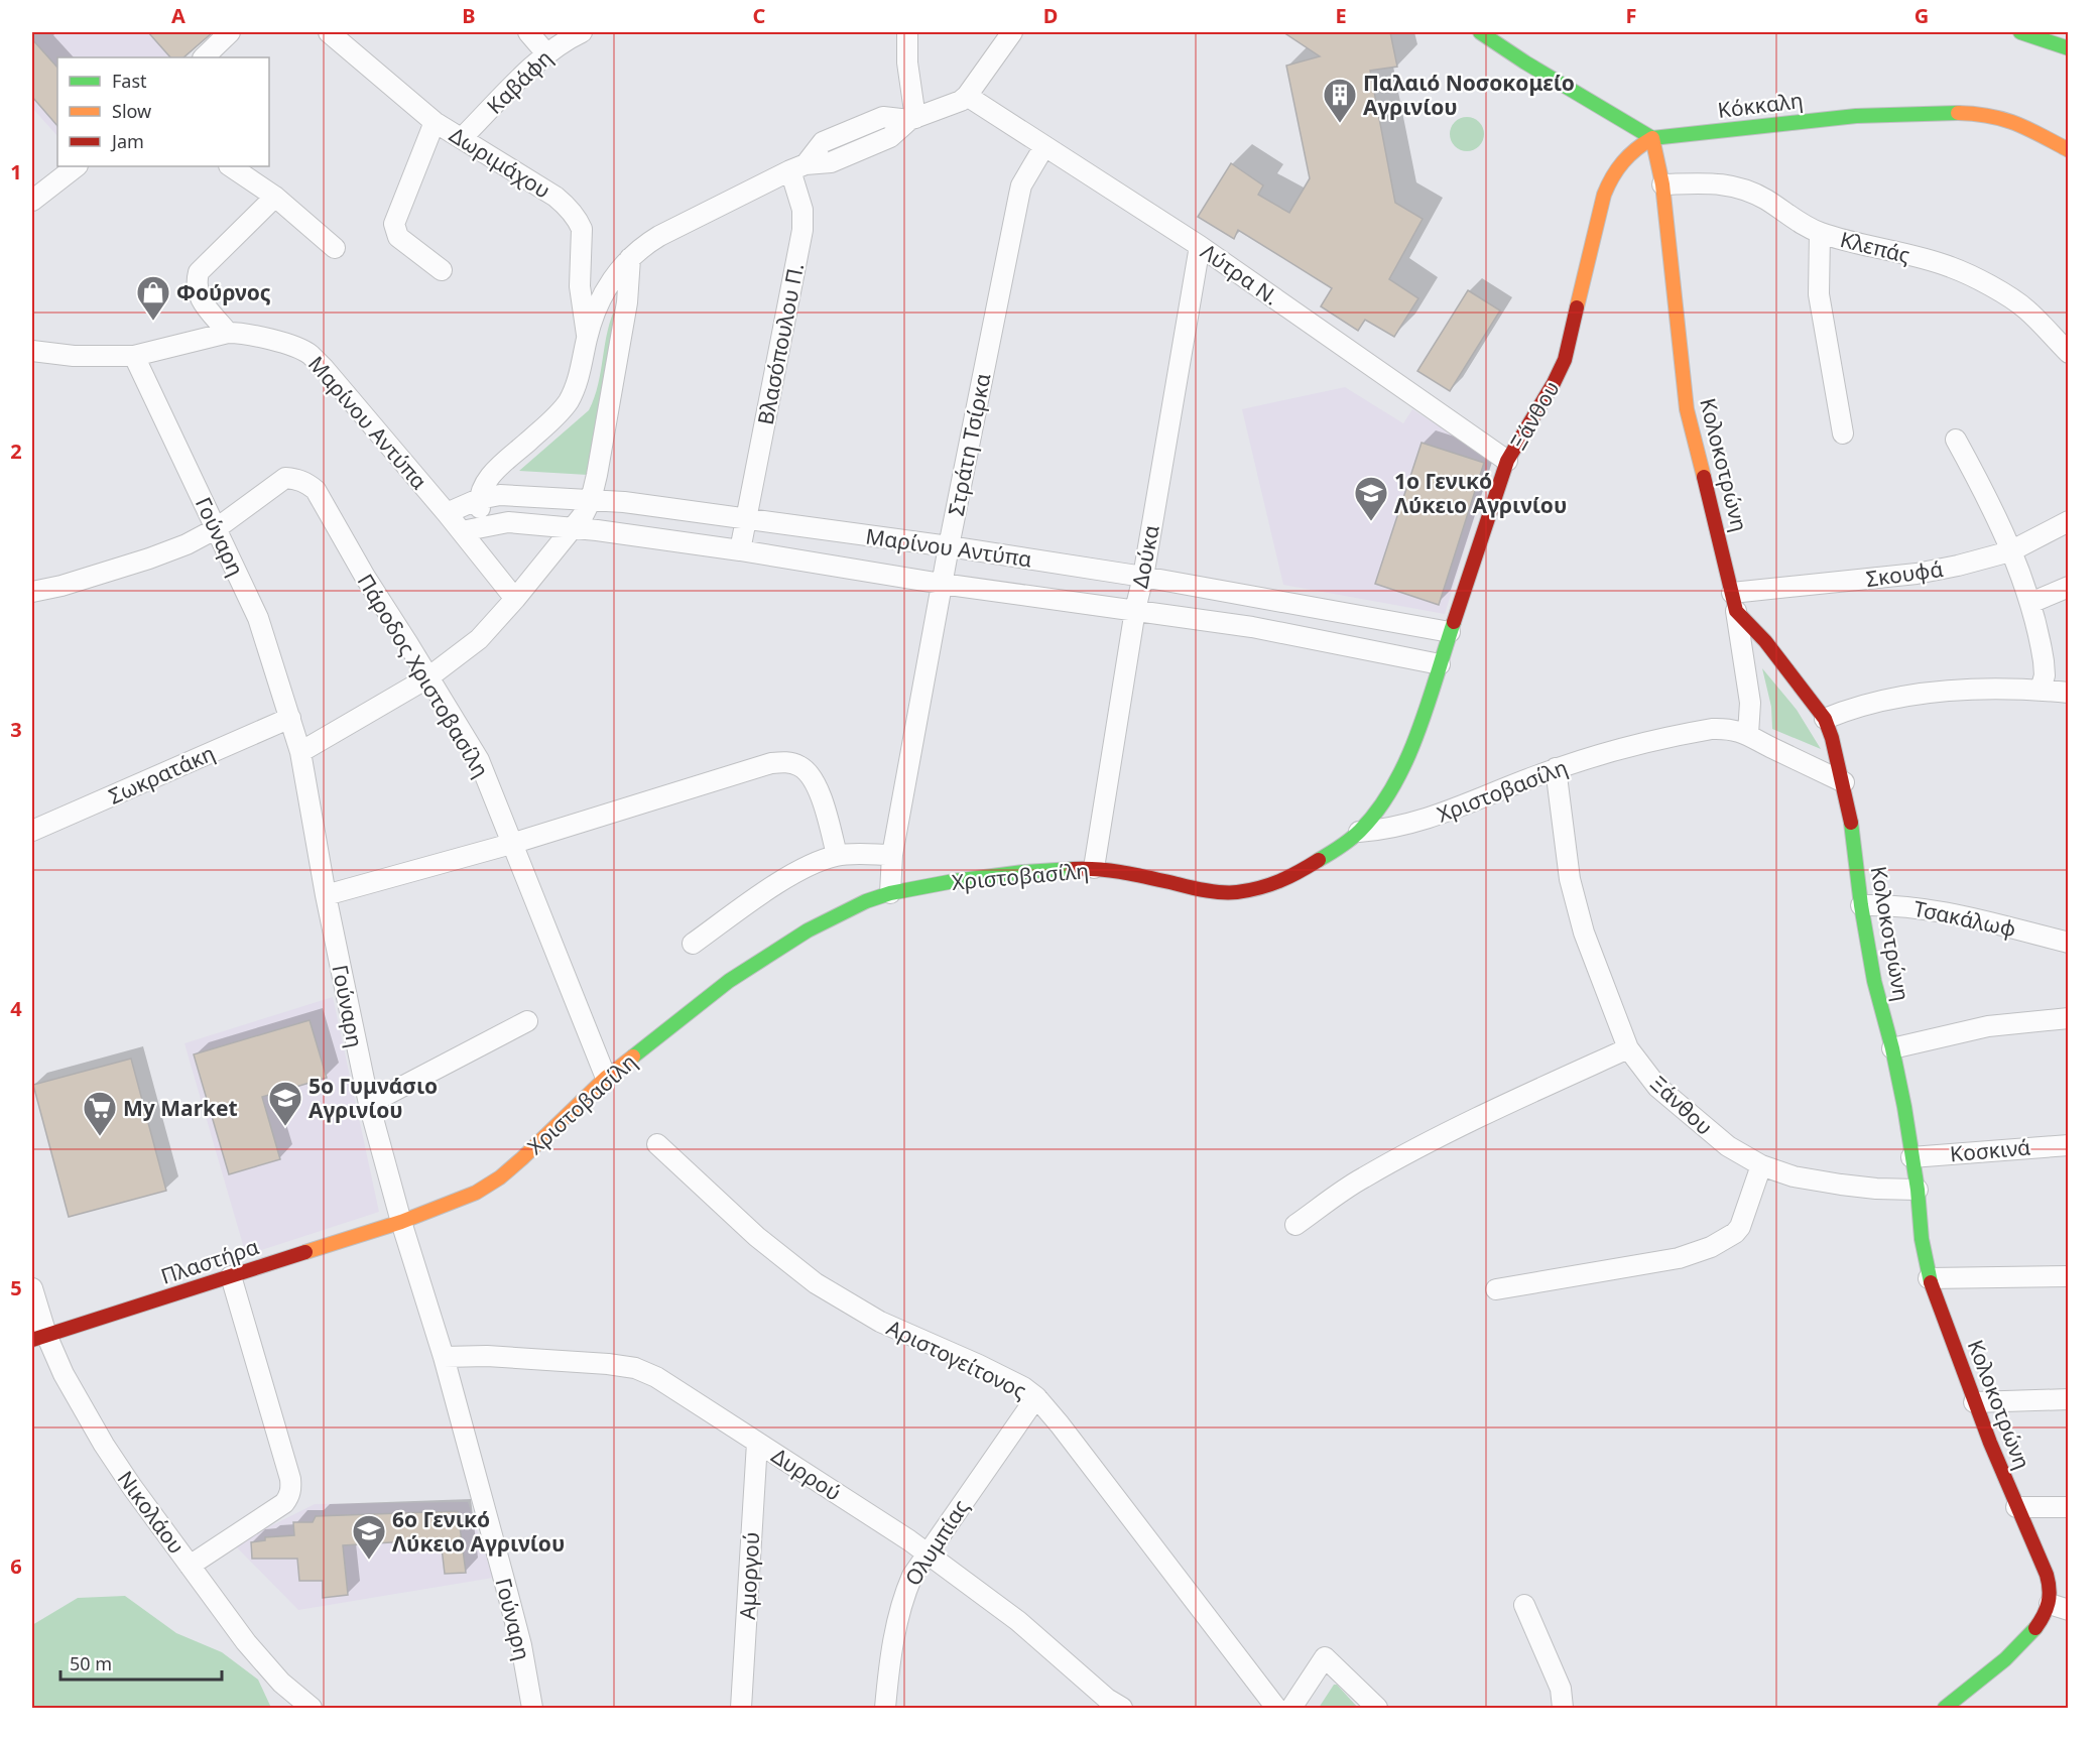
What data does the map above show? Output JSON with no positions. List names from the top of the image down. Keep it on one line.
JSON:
{"streets":{"main road":["Κόκκαλη","Ξάνθου","Κολοκοτρώνη","Χριστοβασίλη","Πλαστήρα"],"street":["Καβάφη","Δωριμάχου","Κλεπάς","Λύτρα Ν.","Βλασόπουλου Π.","Μαρίνου Αντύπα","Στράτη Τσίρκα","Γούναρη","Δούκα","Σκουφά","Πάροδος Χριστοβασίλη","Σωκρατάκη","Τσακάλωφ","Κοσκινά","Αριστογείτονος","Δυρρού","Νικολάου","Ολυμπίας","Αμοργού"]},"crossings":[["Καβάφη","Δωριμάχου"],["Κόκκαλη","Ξάνθου"],["Κόκκαλη","Κολοκοτρώνη"],["Κλεπάς","Κολοκοτρώνη"],["Λύτρα Ν.","Ξάνθου"],["Λύτρα Ν.","Στράτη Τσίρκα"],["Λύτρα Ν.","Δούκα"],["Βλασόπουλου Π.","Μαρίνου Αντύπα"],["Ξάνθου","Μαρίνου Αντύπα"],["Ξάνθου","Κολοκοτρώνη"],["Ξάνθου","Χριστοβασίλη"],["Μαρίνου Αντύπα","Στράτη Τσίρκα"],["Μαρίνου Αντύπα","Γούναρη"],["Μαρίνου Αντύπα","Δούκα"],["Στράτη Τσίρκα","Χριστοβασίλη"],["Κολοκοτρώνη","Σκουφά"],["Κολοκοτρώνη","Χριστοβασίλη"],["Κολοκοτρώνη","Τσακάλωφ"],["Κολοκοτρώνη","Κοσκινά"],["Γούναρη","Πάροδος Χριστοβασίλη"],["Γούναρη","Σωκρατάκη"],["Γούναρη","Χριστοβασίλη"],["Γούναρη","Πλαστήρα"],["Γούναρη","Δυρρού"],["Δούκα","Χριστοβασίλη"],["Πάροδος Χριστοβασίλη","Χριστοβασίλη"],["Χριστοβασίλη","Πλαστήρα"],["Πλαστήρα","Νικολάου"],["Αριστογείτονος","Ολυμπίας"],["Δυρρού","Ολυμπίας"],["Δυρρού","Αμοργού"]],"places":{"building":["Παλαιό Νοσοκομείο Αγρινίου"],"shop":["Φούρνος"],"school or university":["1ο Γενικό Λύκειο Αγρινίου","5ο Γυμνάσιο Αγρινίου","6ο Γενικό Λύκειο Αγρινίου"],"supermarket":["My Market"]},"legend":["Fast","Slow","Jam"],"scale_bar":"50 m","grid":{"columns":["A","B","C","D","E","F","G"],"rows":["1","2","3","4","5","6"]}}
